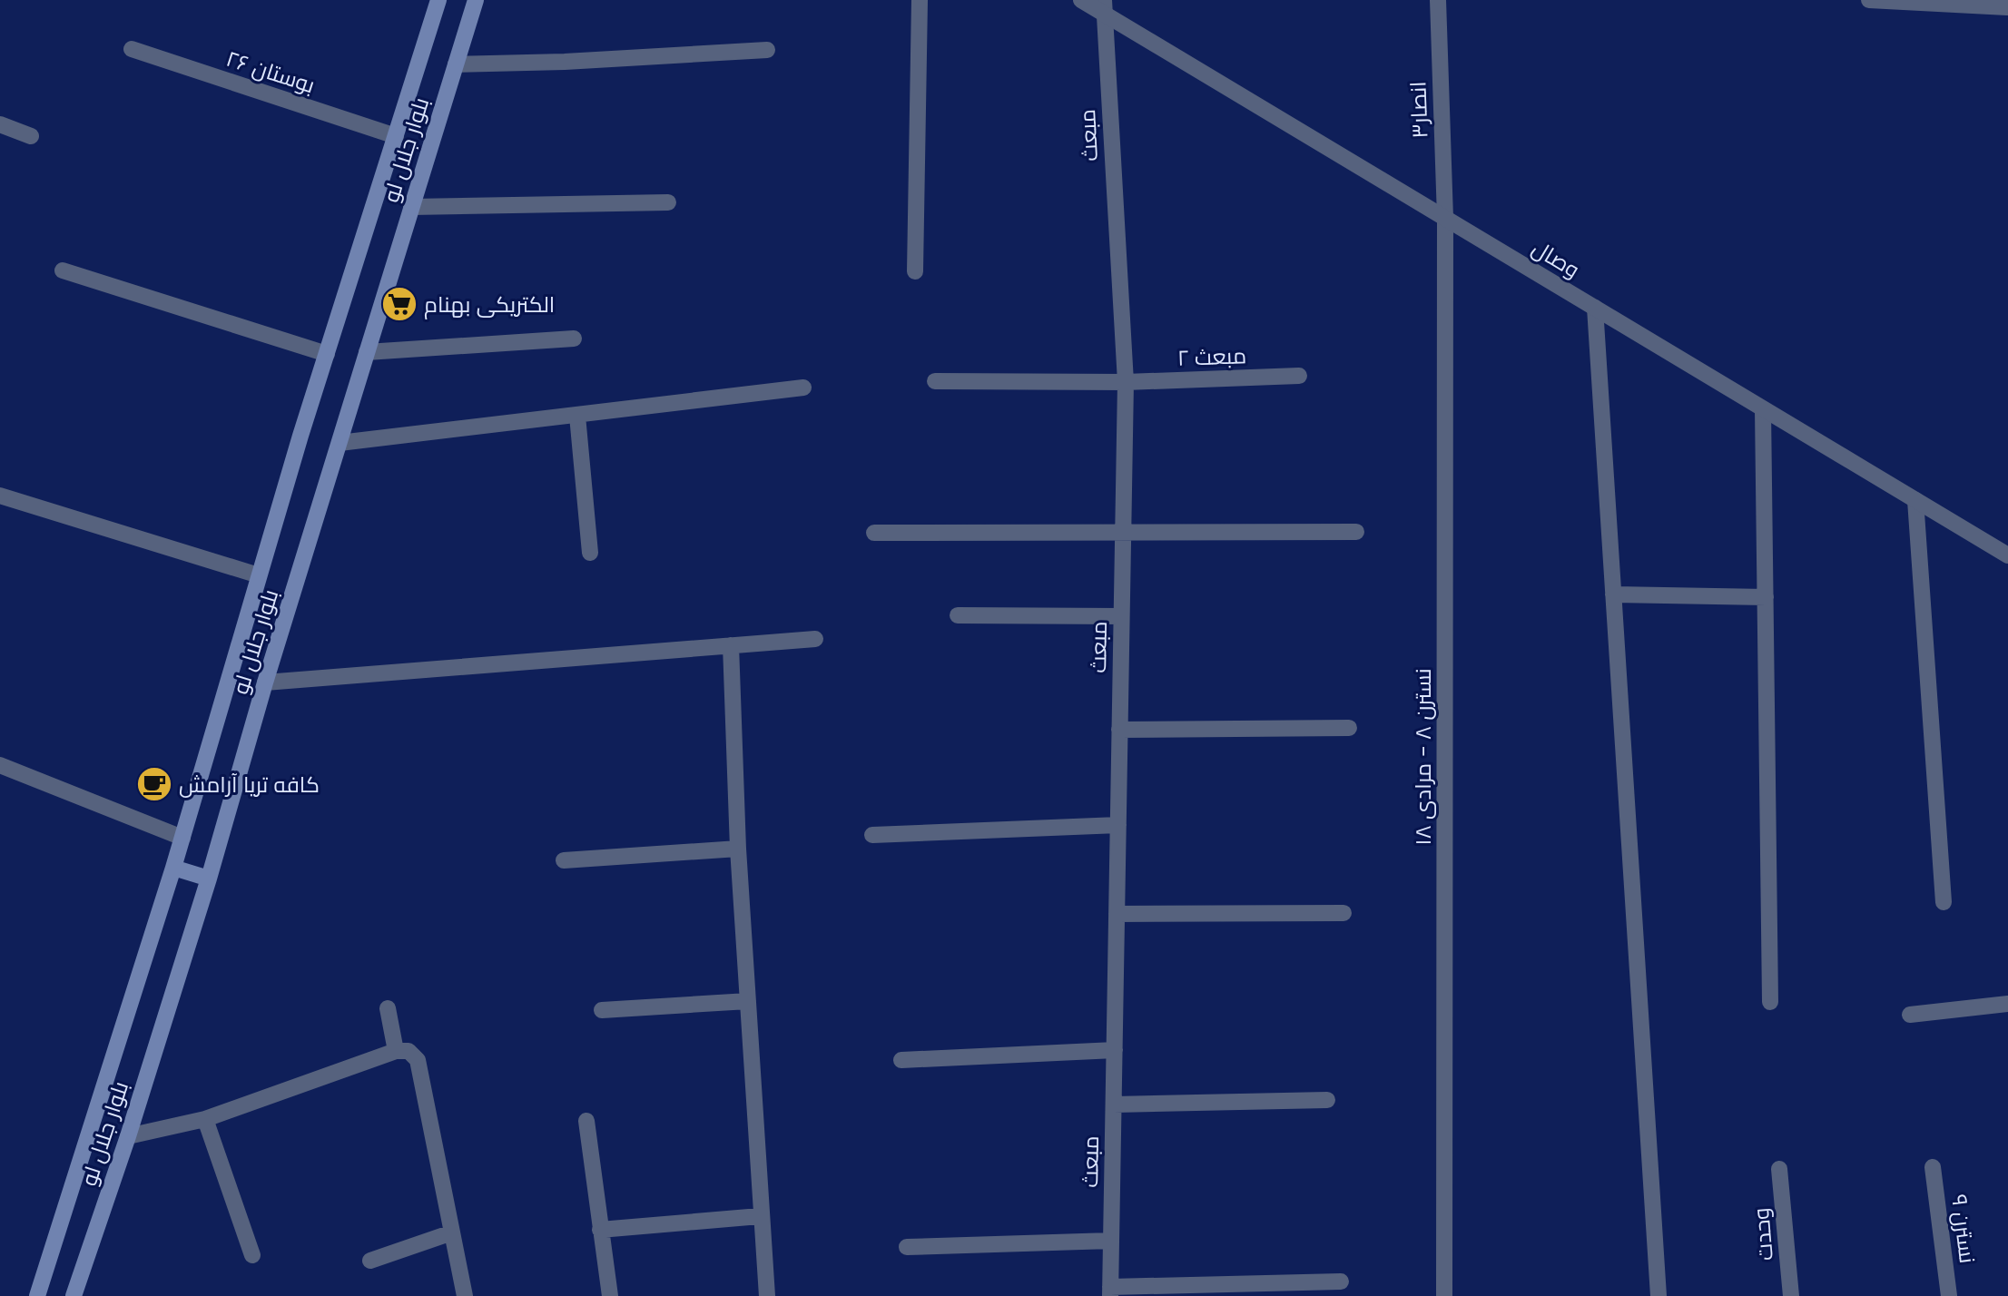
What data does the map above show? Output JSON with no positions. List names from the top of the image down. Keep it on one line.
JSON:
{"streets":{"main road":["بلوار جلال لو"],"street":["بوستان ۲۶","انصار۳","مبعث","وصال","مبعث ۲","نسترن ۸ - مرادی ۱۸","نسترن ٩","وحدت"]},"crossings":[["بوستان ۲۶","بلوار جلال لو"],["انصار۳","وصال"],["انصار۳","نسترن ۸ - مرادی ۱۸"],["مبعث","وصال"],["مبعث","مبعث ۲"],["وصال","نسترن ۸ - مرادی ۱۸"]],"places":{"supermarket":["الکتریکی بهنام"],"cafe":["کافه تریا آرامش"]}}
